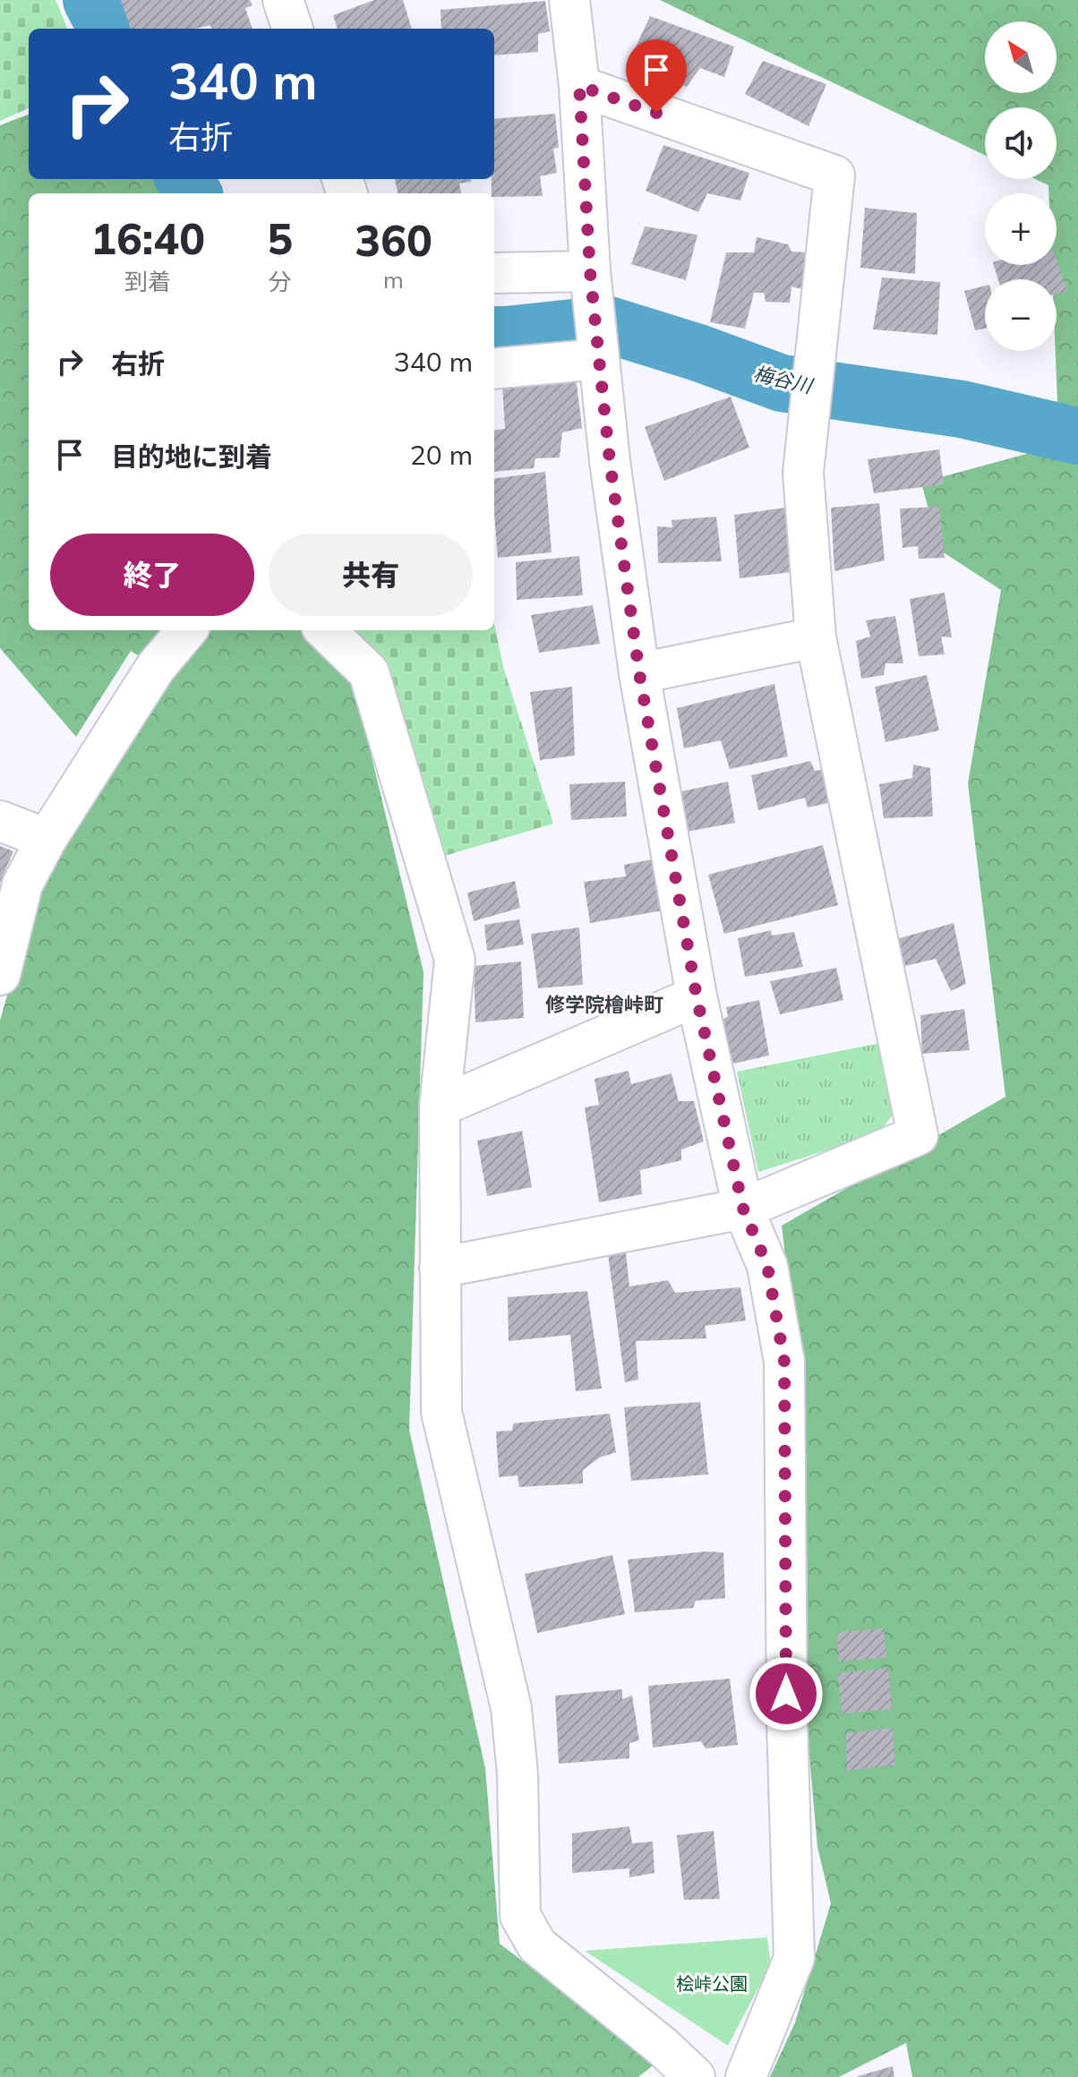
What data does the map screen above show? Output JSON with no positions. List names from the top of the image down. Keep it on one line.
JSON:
{"districts":["修学院檜峠町"],"water":["梅谷川"],"parks":["桧峠公園"],"north":"top left","page":{"map_buttons":["+","−"],"turn":["340 m","右折"],"eta":["16:40","到着","5","分","360","m"],"list":[{"name":"右折","value":"340 m"},{"name":"目的地に到着","value":"20 m"}],"buttons":["終了","共有"]}}
